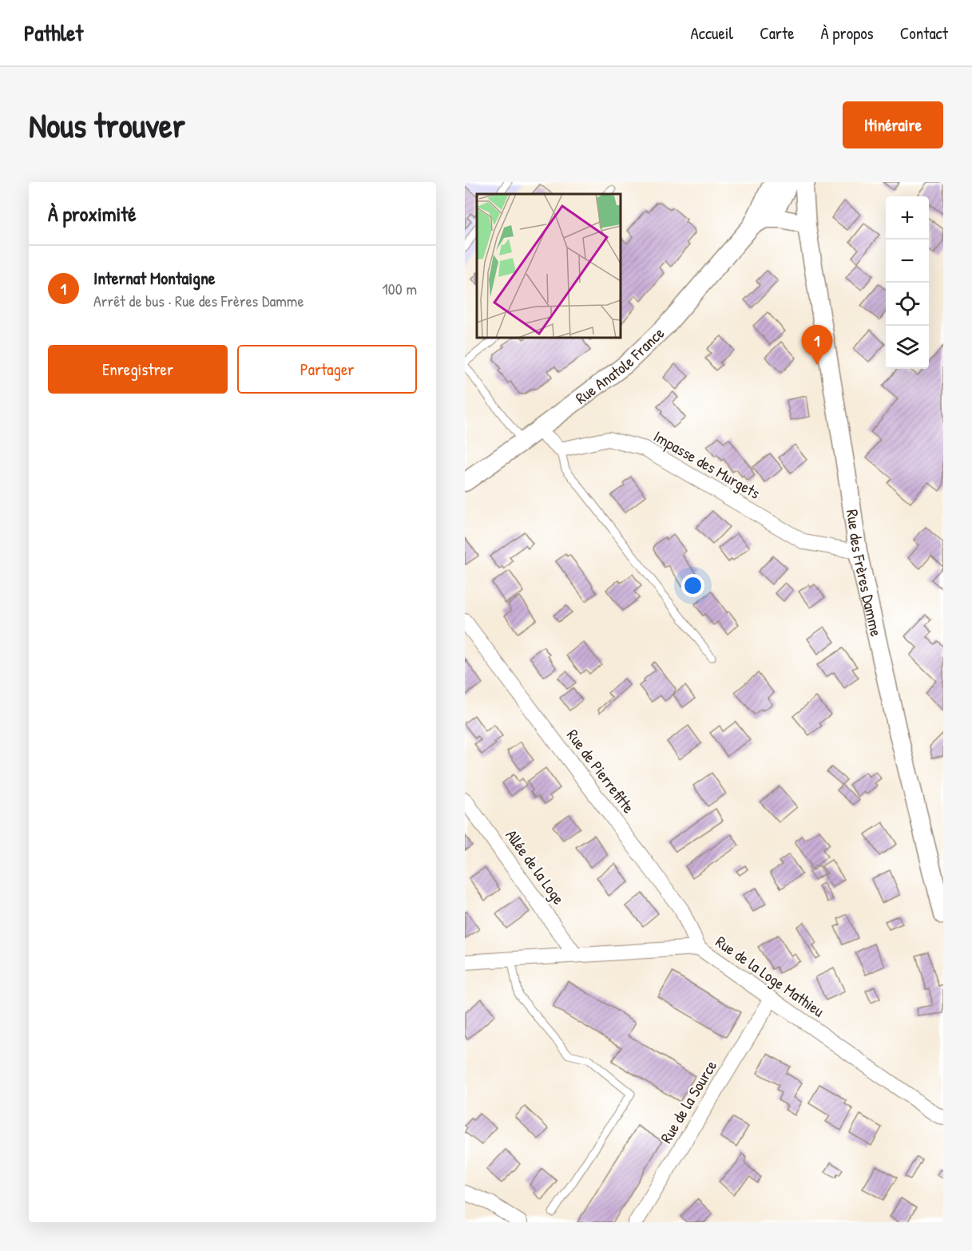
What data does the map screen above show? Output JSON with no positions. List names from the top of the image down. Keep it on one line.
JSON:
{"streets":{"street":["Rue Anatole France","Impasse des Murgets","Rue des Frères Damme","Rue de Pierrefitte","Allée de la Loge","Rue de la Loge Mathieu","Rue de la Source"]},"crossings":[["Rue Anatole France","Rue des Frères Damme"],["Impasse des Murgets","Rue des Frères Damme"],["Rue de Pierrefitte","Rue de la Loge Mathieu"],["Allée de la Loge","Rue de la Loge Mathieu"],["Rue de la Loge Mathieu","Rue de la Source"]],"page":{"header":"Pathlet","nav":["Accueil","Carte","À propos","Contact"],"buttons":["Itinéraire",["Enregistrer","Partager"]],"title":"Nous trouver","heading":"À proximité","map_buttons":["+","−"],"list":[{"mark":"1","name":"Internat Montaigne","note":"Arrêt de bus · Rue des Frères Damme","value":"100 m"}],"pins":"1"}}
